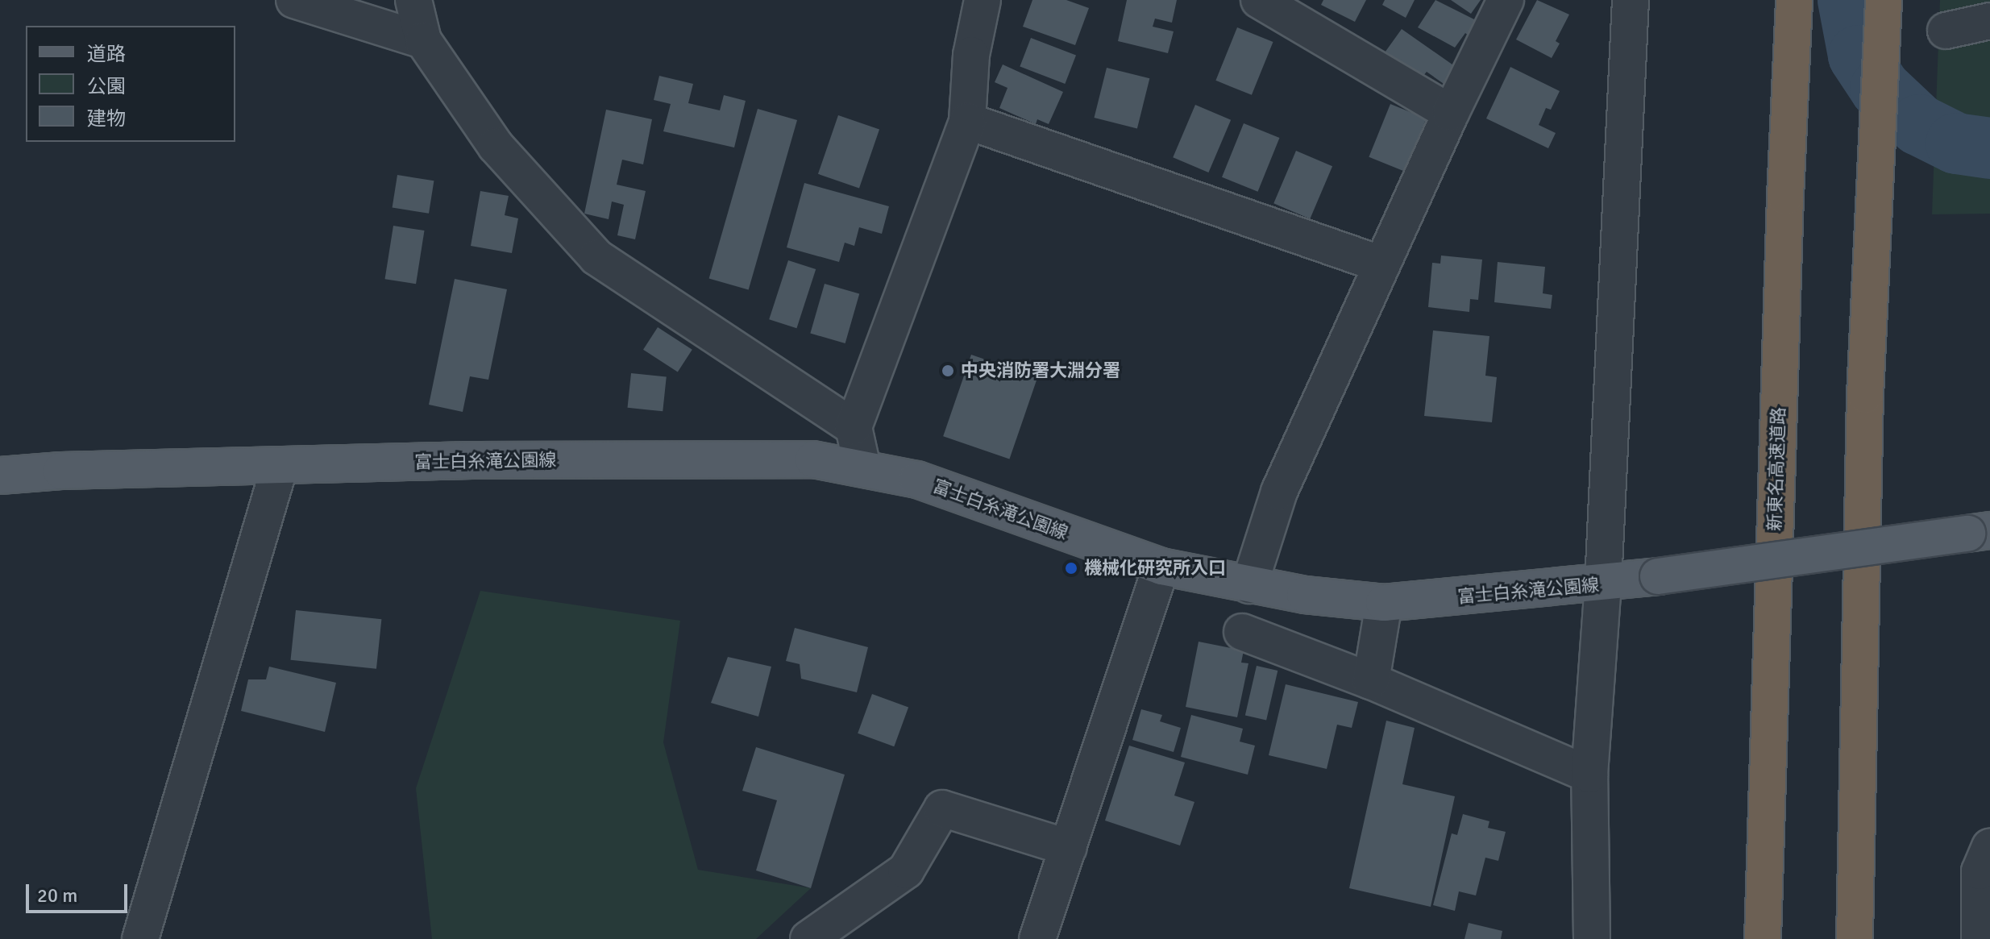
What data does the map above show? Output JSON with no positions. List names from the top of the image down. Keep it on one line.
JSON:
{"streets":{"highway":["新東名高速道路"],"main road":["富士白糸滝公園線"]},"places":["中央消防署大淵分署","機械化研究所入口"],"legend":["道路","公園","建物"],"scale_bar":"20 m"}
